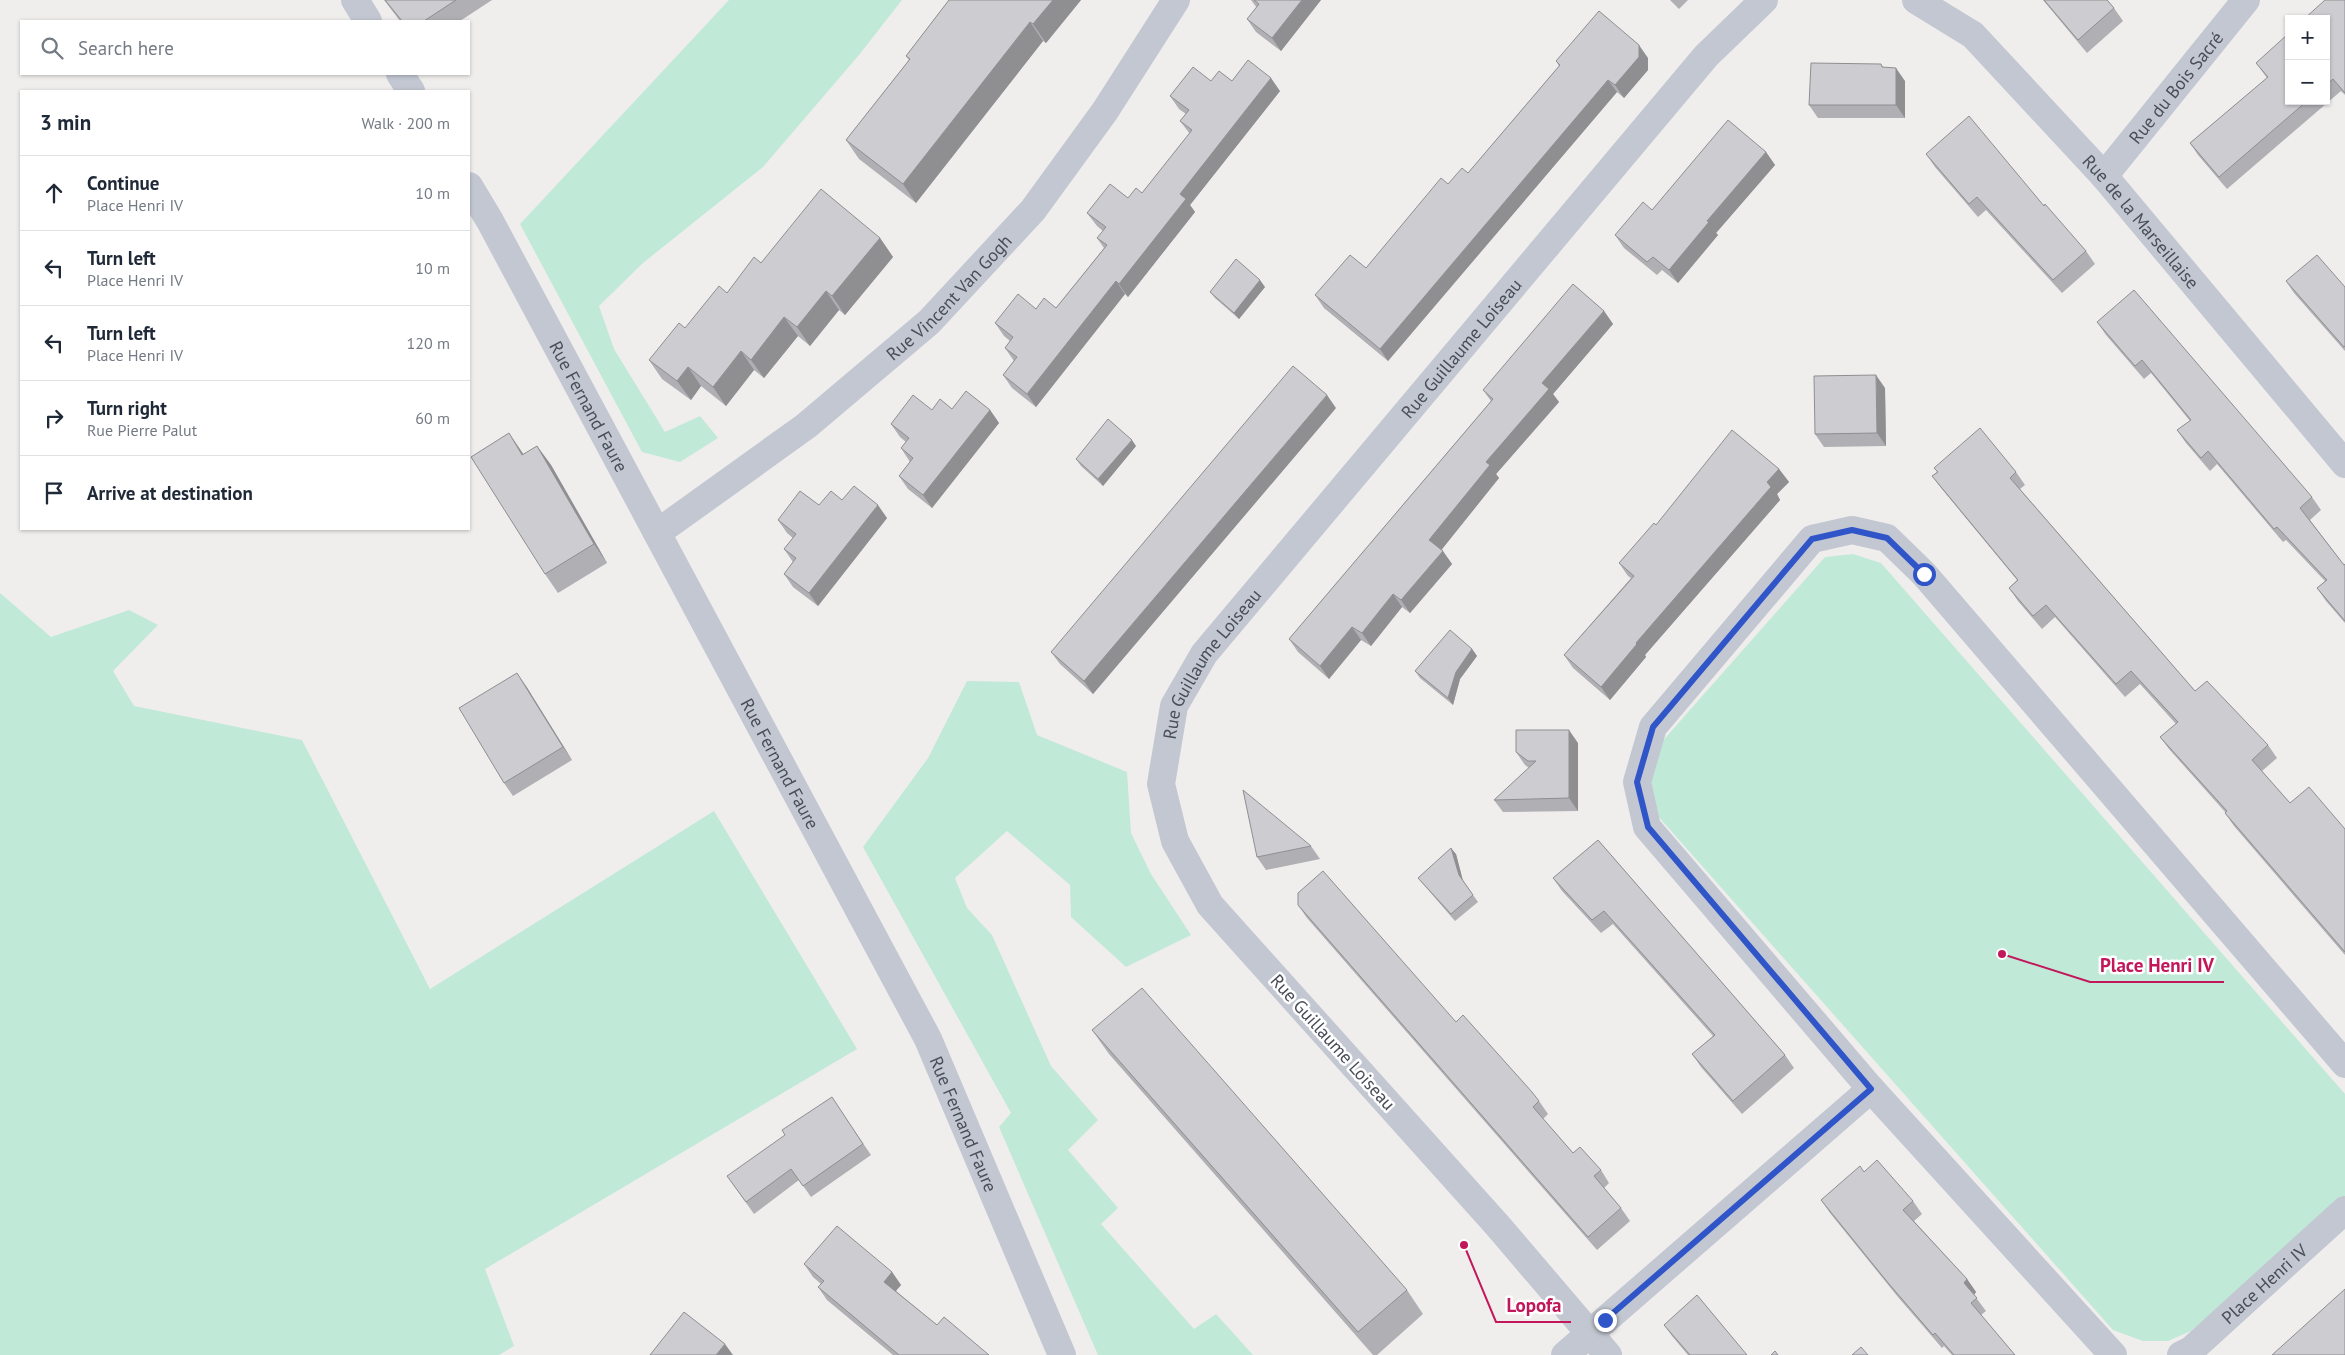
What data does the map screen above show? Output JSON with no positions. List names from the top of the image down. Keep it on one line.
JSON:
{"streets":{"street":["Rue du Bois Sacré","Rue de la Marseillaise","Rue Vincent Van Gogh","Rue Guillaume Loiseau","Rue Fernand Faure","Place Henri IV"]},"crossings":[["Rue du Bois Sacré","Rue de la Marseillaise"],["Rue Vincent Van Gogh","Rue Fernand Faure"]],"places":["Place Henri IV","Lopofa"],"page":{"map_buttons":["+","−"],"search":"Search here","heading":["3 min","Walk · 200 m"],"list":[["Continue","Place Henri IV","10 m"],["Turn left","Place Henri IV","10 m"],["Turn left","Place Henri IV","120 m"],["Turn right","Rue Pierre Palut","60 m"],"Arrive at destination"]}}
